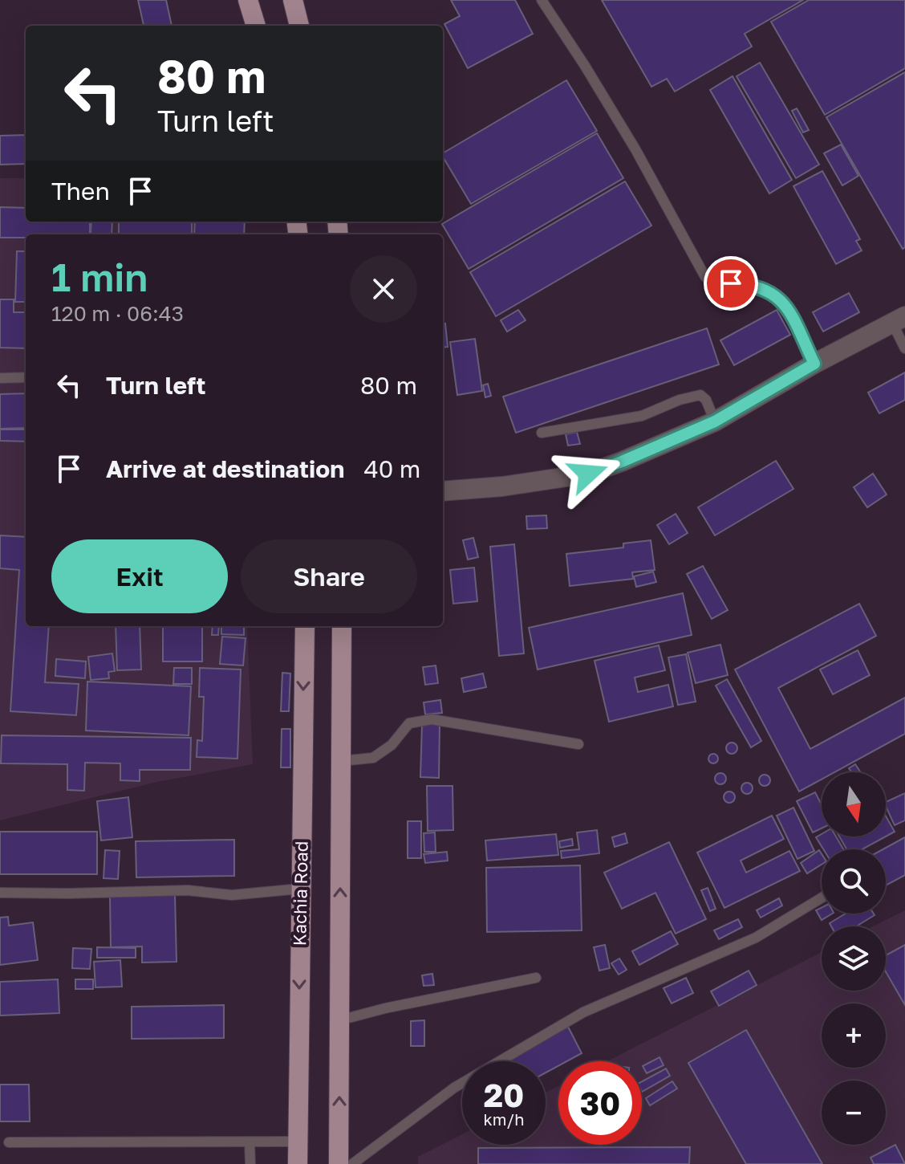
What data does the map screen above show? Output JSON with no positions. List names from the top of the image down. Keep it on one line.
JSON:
{"streets":{"main road":["Kachia Road"]},"north":"bottom","page":{"turn":["80 m","Turn left"],"then":"Then","heading":["1 min","120 m · 06:43"],"list":[{"name":"Turn left","value":"80 m"},{"name":"Arrive at destination","value":"40 m"}],"buttons":["Exit","Share"],"map_buttons":["+","−"],"speed":"20 km/h","limit":"30"}}
